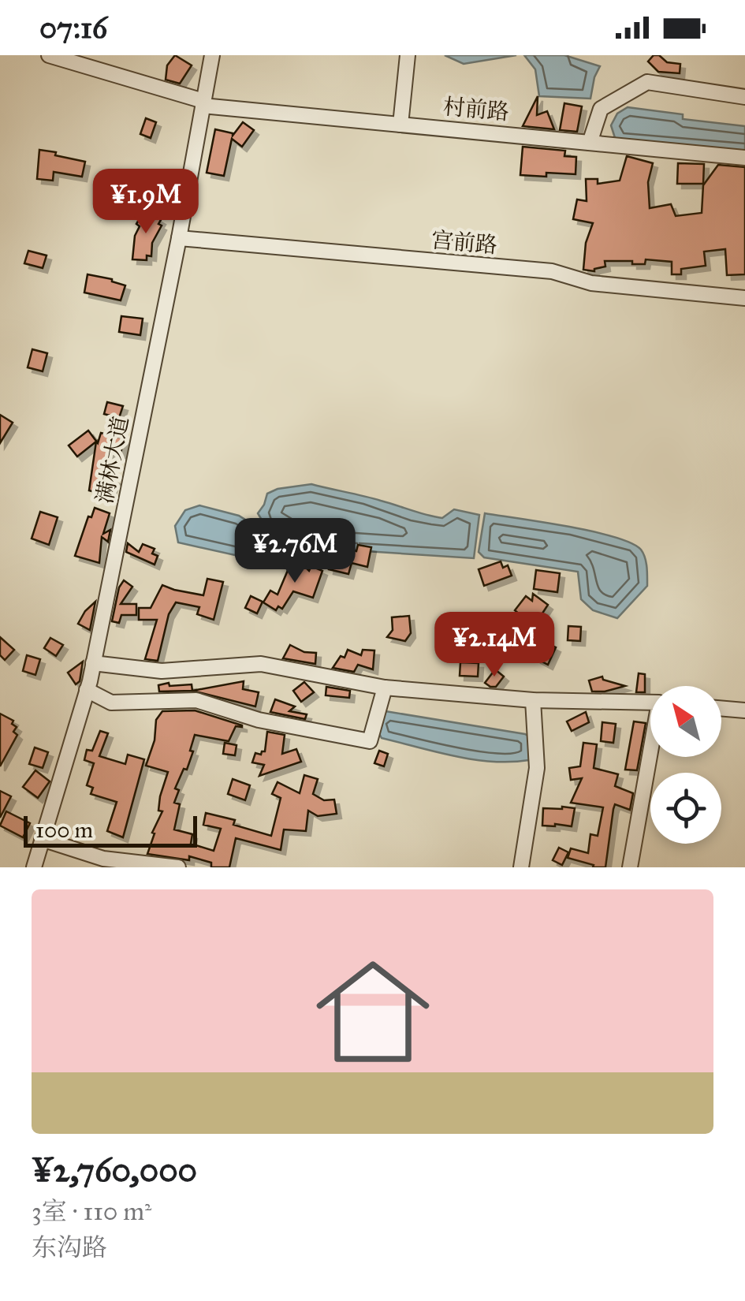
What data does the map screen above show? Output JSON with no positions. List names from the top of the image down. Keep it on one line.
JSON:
{"streets":{"street":["村前路","宫前路","满林大道"]},"crossings":[["村前路","满林大道"],["宫前路","满林大道"]],"scale_bar":"100 m","north":"top left","page":{"status":"07:16","price":["¥1.9M","¥2.76M","¥2.14M"],"scale":"100 m","list":[{"name":"¥2,760,000","note":"3室 · 110 m² · 东沟路"}]}}
